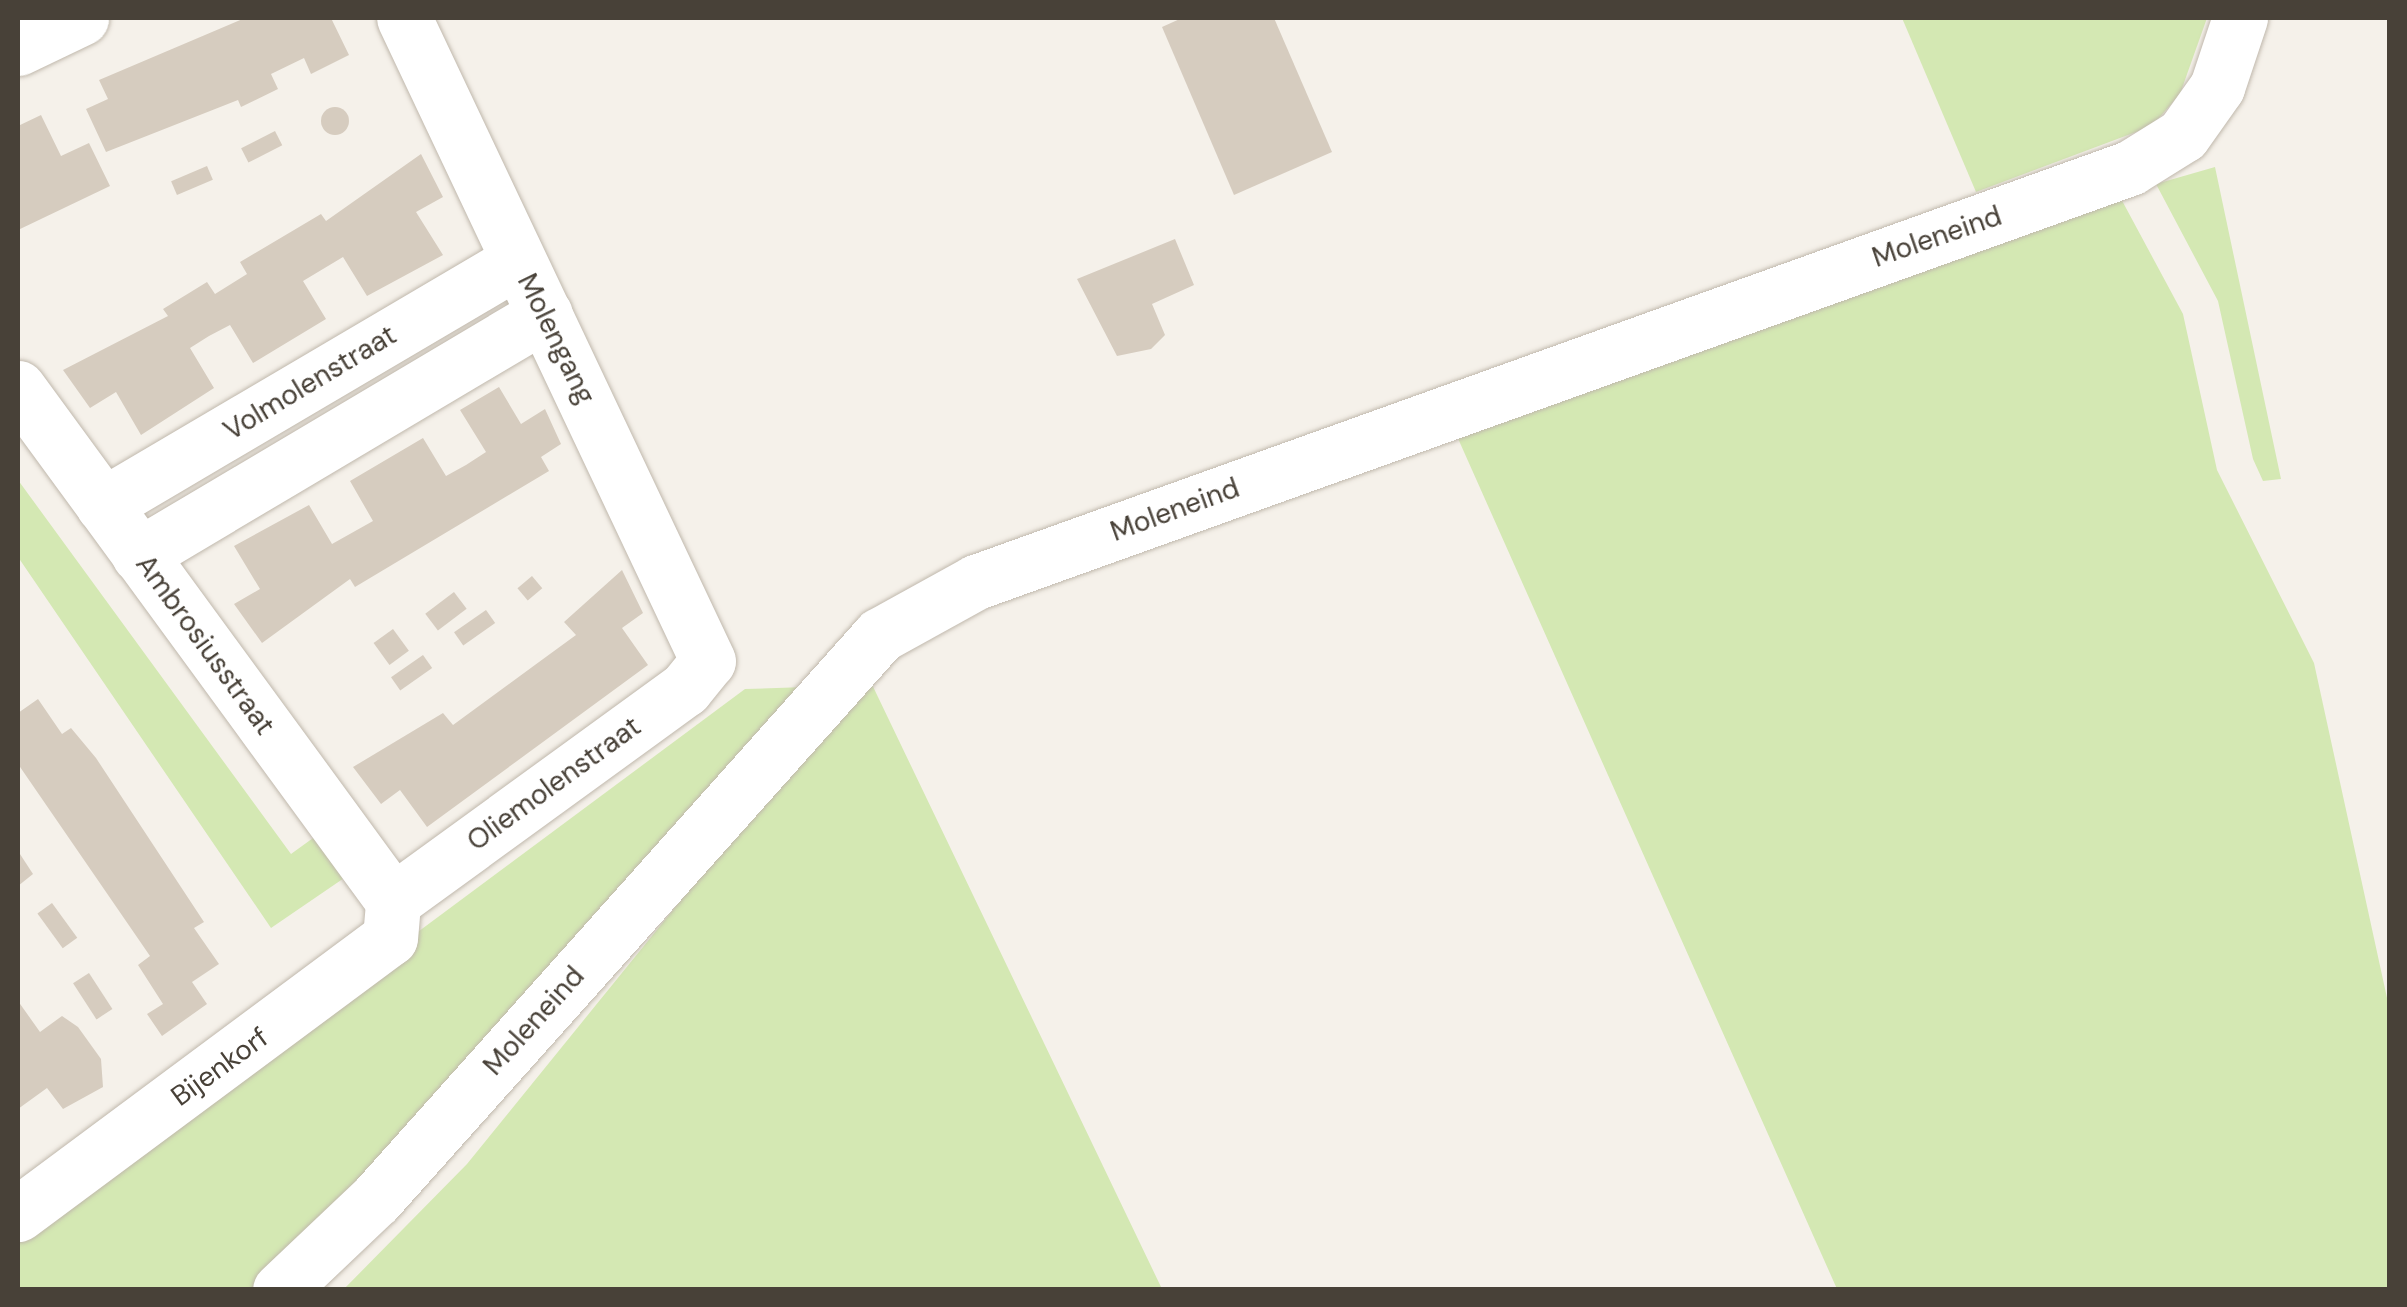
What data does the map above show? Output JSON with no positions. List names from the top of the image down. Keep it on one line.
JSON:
{"streets":{"street":["Moleneind","Molengang","Volmolenstraat","Ambrosiusstraat","Oliemolenstraat","Bijenkorf"]},"crossings":[["Molengang","Volmolenstraat"],["Molengang","Oliemolenstraat"],["Volmolenstraat","Ambrosiusstraat"],["Ambrosiusstraat","Oliemolenstraat"],["Ambrosiusstraat","Bijenkorf"],["Oliemolenstraat","Bijenkorf"]]}
